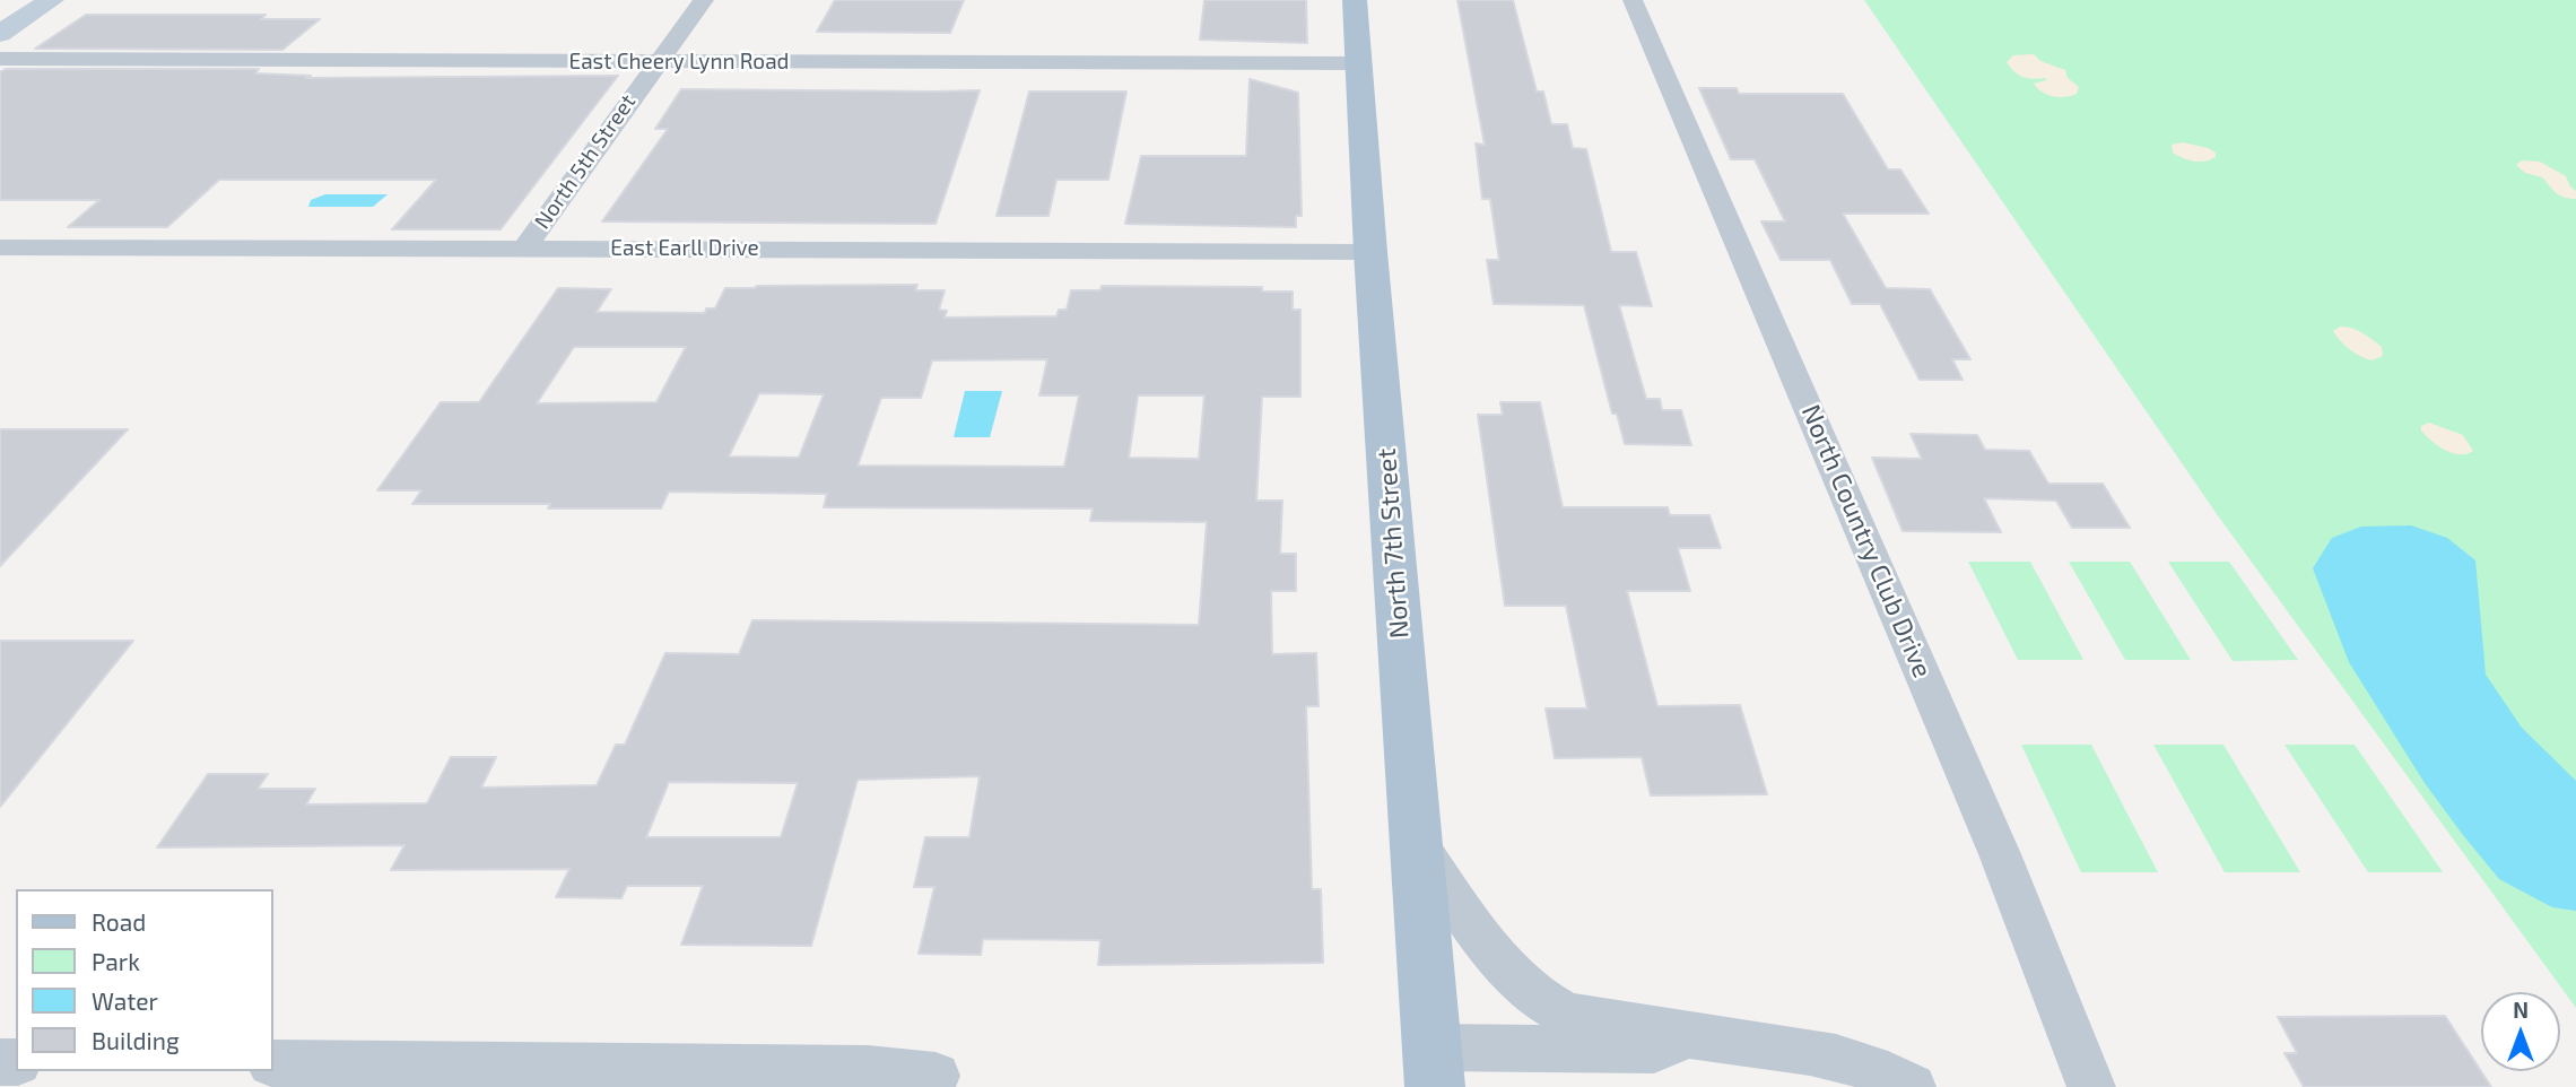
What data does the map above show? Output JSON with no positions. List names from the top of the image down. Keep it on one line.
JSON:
{"streets":{"main road":["North 7th Street"],"street":["East Cheery Lynn Road","North 5th Street","East Earll Drive","North Country Club Drive"]},"crossings":[["East Cheery Lynn Road","North 5th Street"],["East Cheery Lynn Road","North 7th Street"],["North 5th Street","East Earll Drive"],["East Earll Drive","North 7th Street"]],"legend":["Road","Park","Water","Building"],"north":"top"}
